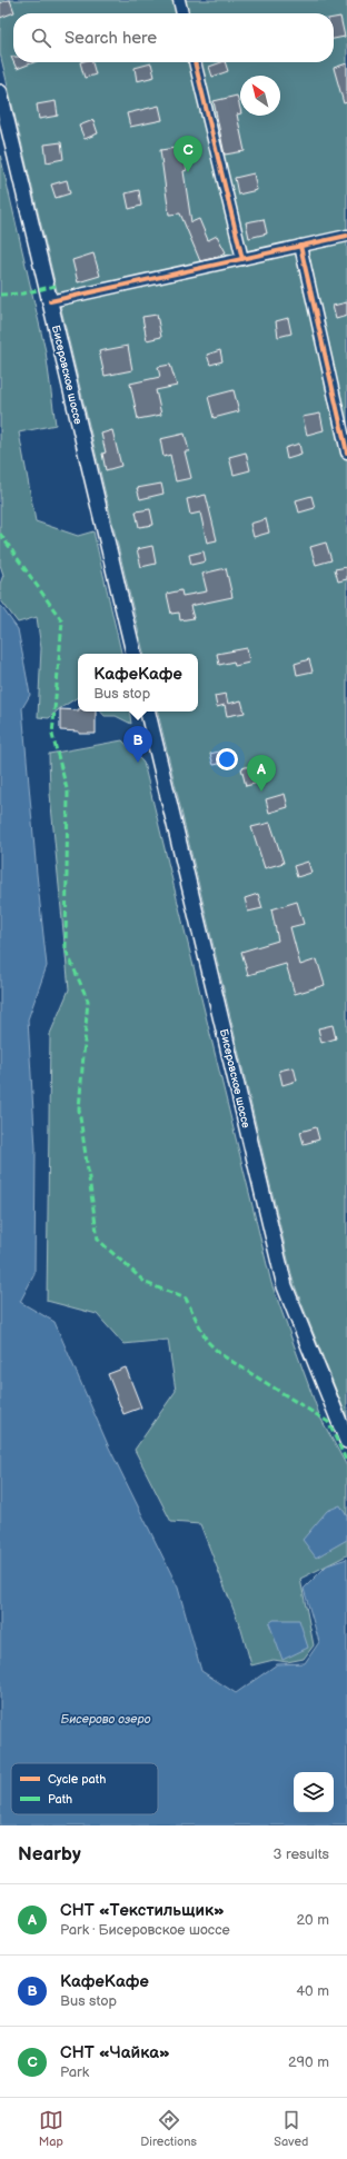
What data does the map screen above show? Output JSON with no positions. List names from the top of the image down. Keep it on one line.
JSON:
{"streets":{"main road":["Бисеровское шоссе"]},"water":["Бисерово озеро"],"legend":["Cycle path","Path"],"north":"top left","page":{"search":"Search here","pins":["C","B","A"],"popup":["КафеКафе","Bus stop"],"heading":["Nearby","3 results"],"list":[{"mark":"A","name":"СНТ «Текстильщик»","note":"Park · Бисеровское шоссе","value":"20 m"},{"mark":"B","name":"КафеКафе","note":"Bus stop","value":"40 m"},{"mark":"C","name":"СНТ «Чайка»","note":"Park","value":"290 m"}],"nav":["Map","Directions","Saved"]}}
